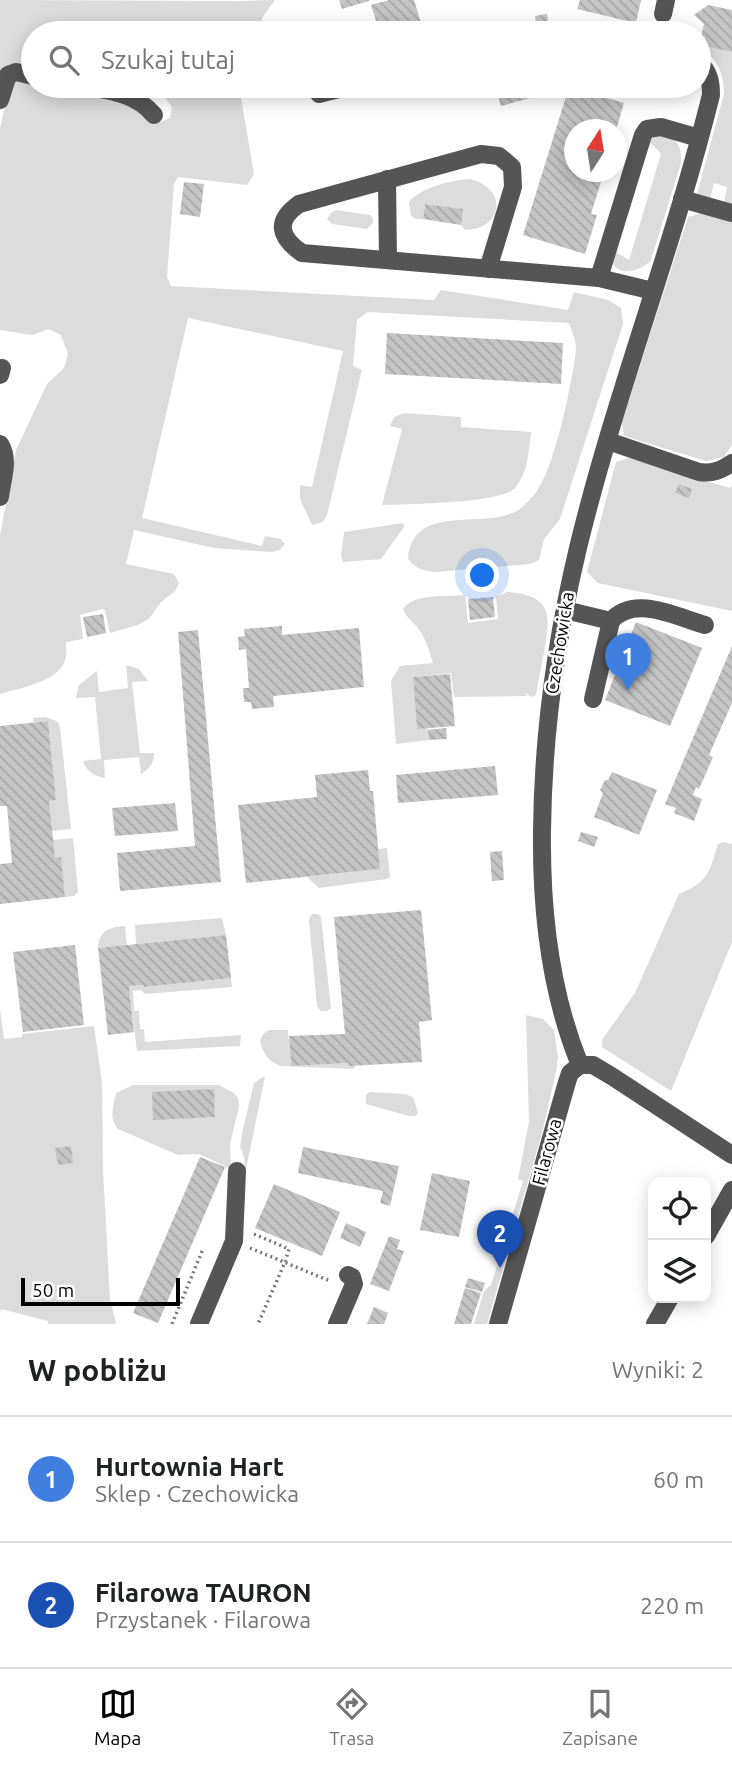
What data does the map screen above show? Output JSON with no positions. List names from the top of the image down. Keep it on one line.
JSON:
{"streets":{"street":["Czechowicka","Filarowa"]},"crossings":[["Czechowicka","Filarowa"]],"scale_bar":"50 m","north":"top","page":{"search":"Szukaj tutaj","pins":["1","2"],"scale":"50 m","heading":["W pobliżu","Wyniki: 2"],"list":[{"mark":"1","name":"Hurtownia Hart","note":"Sklep · Czechowicka","value":"60 m"},{"mark":"2","name":"Filarowa TAURON","note":"Przystanek · Filarowa","value":"220 m"}],"nav":["Mapa","Trasa","Zapisane"]}}
